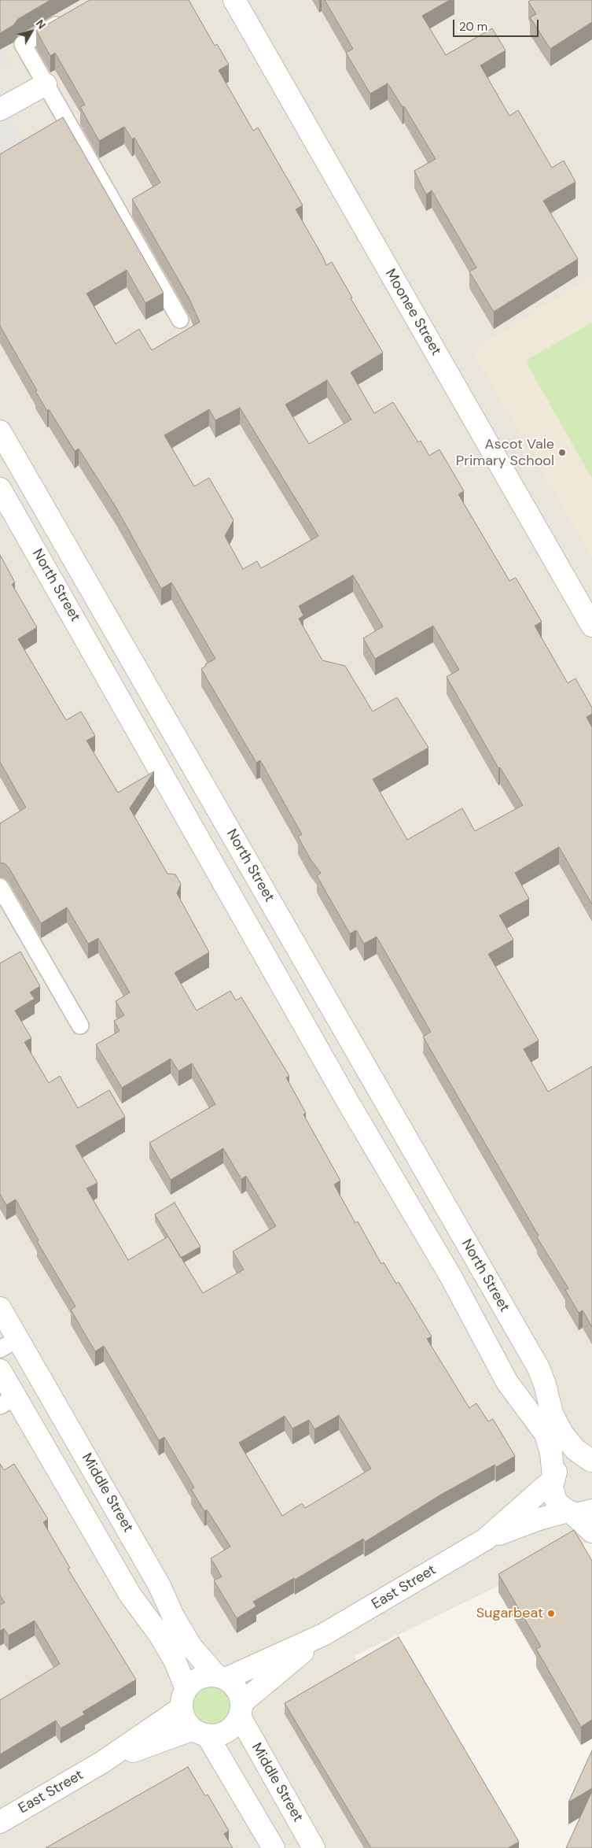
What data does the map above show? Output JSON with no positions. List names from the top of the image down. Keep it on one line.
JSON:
{"streets":{"street":["Moonee Street","North Street","Middle Street","East Street"]},"crossings":[["North Street","East Street"],["Middle Street","East Street"]],"places":["Ascot Vale Primary School","Sugarbeat"],"scale_bar":"20 m","north":"top right"}
